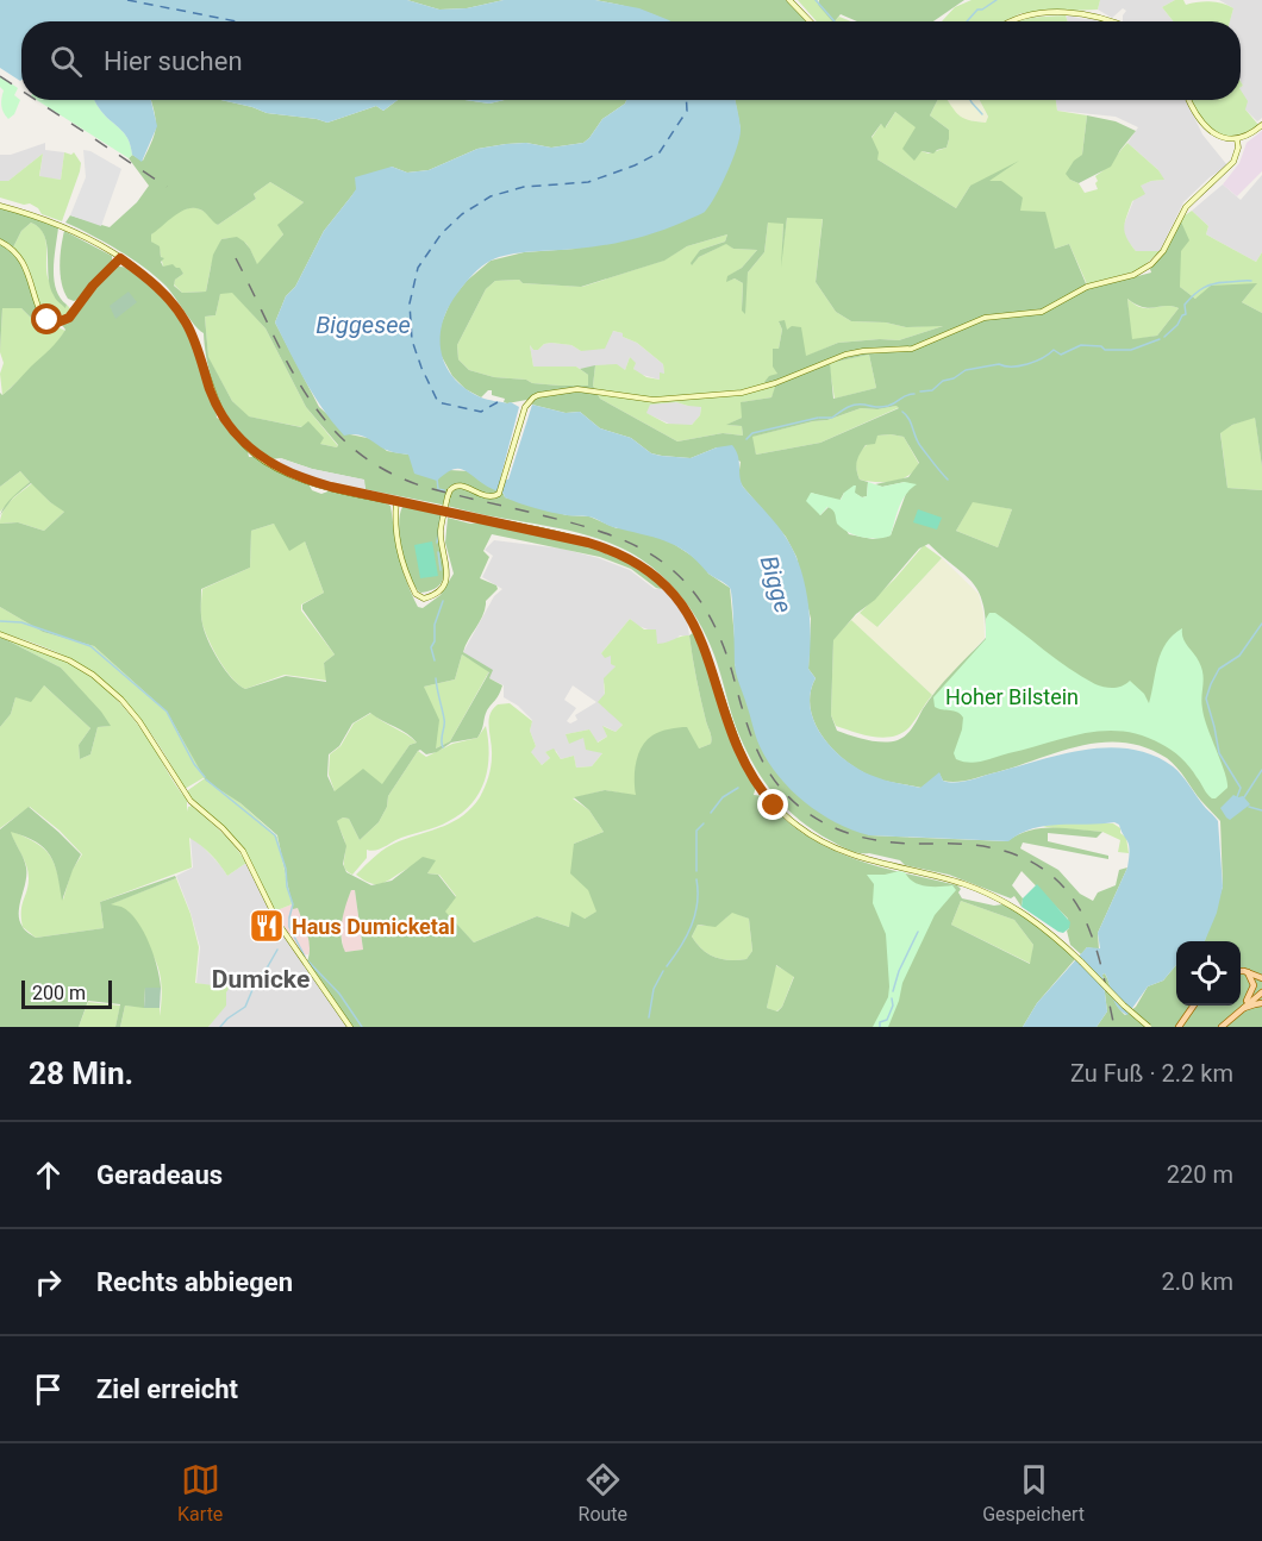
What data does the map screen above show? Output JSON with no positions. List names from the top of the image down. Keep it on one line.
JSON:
{"districts":["Dumicke"],"water":["Biggesee","Bigge"],"parks":["Hoher Bilstein"],"places":{"restaurant":["Haus Dumicketal"]},"scale_bar":"200 m","page":{"search":"Hier suchen","scale":"200 m","heading":["28 Min.","Zu Fuß · 2.2 km"],"list":[["Geradeaus","220 m"],["Rechts abbiegen","2.0 km"],"Ziel erreicht"],"nav":["Karte","Route","Gespeichert"]}}
